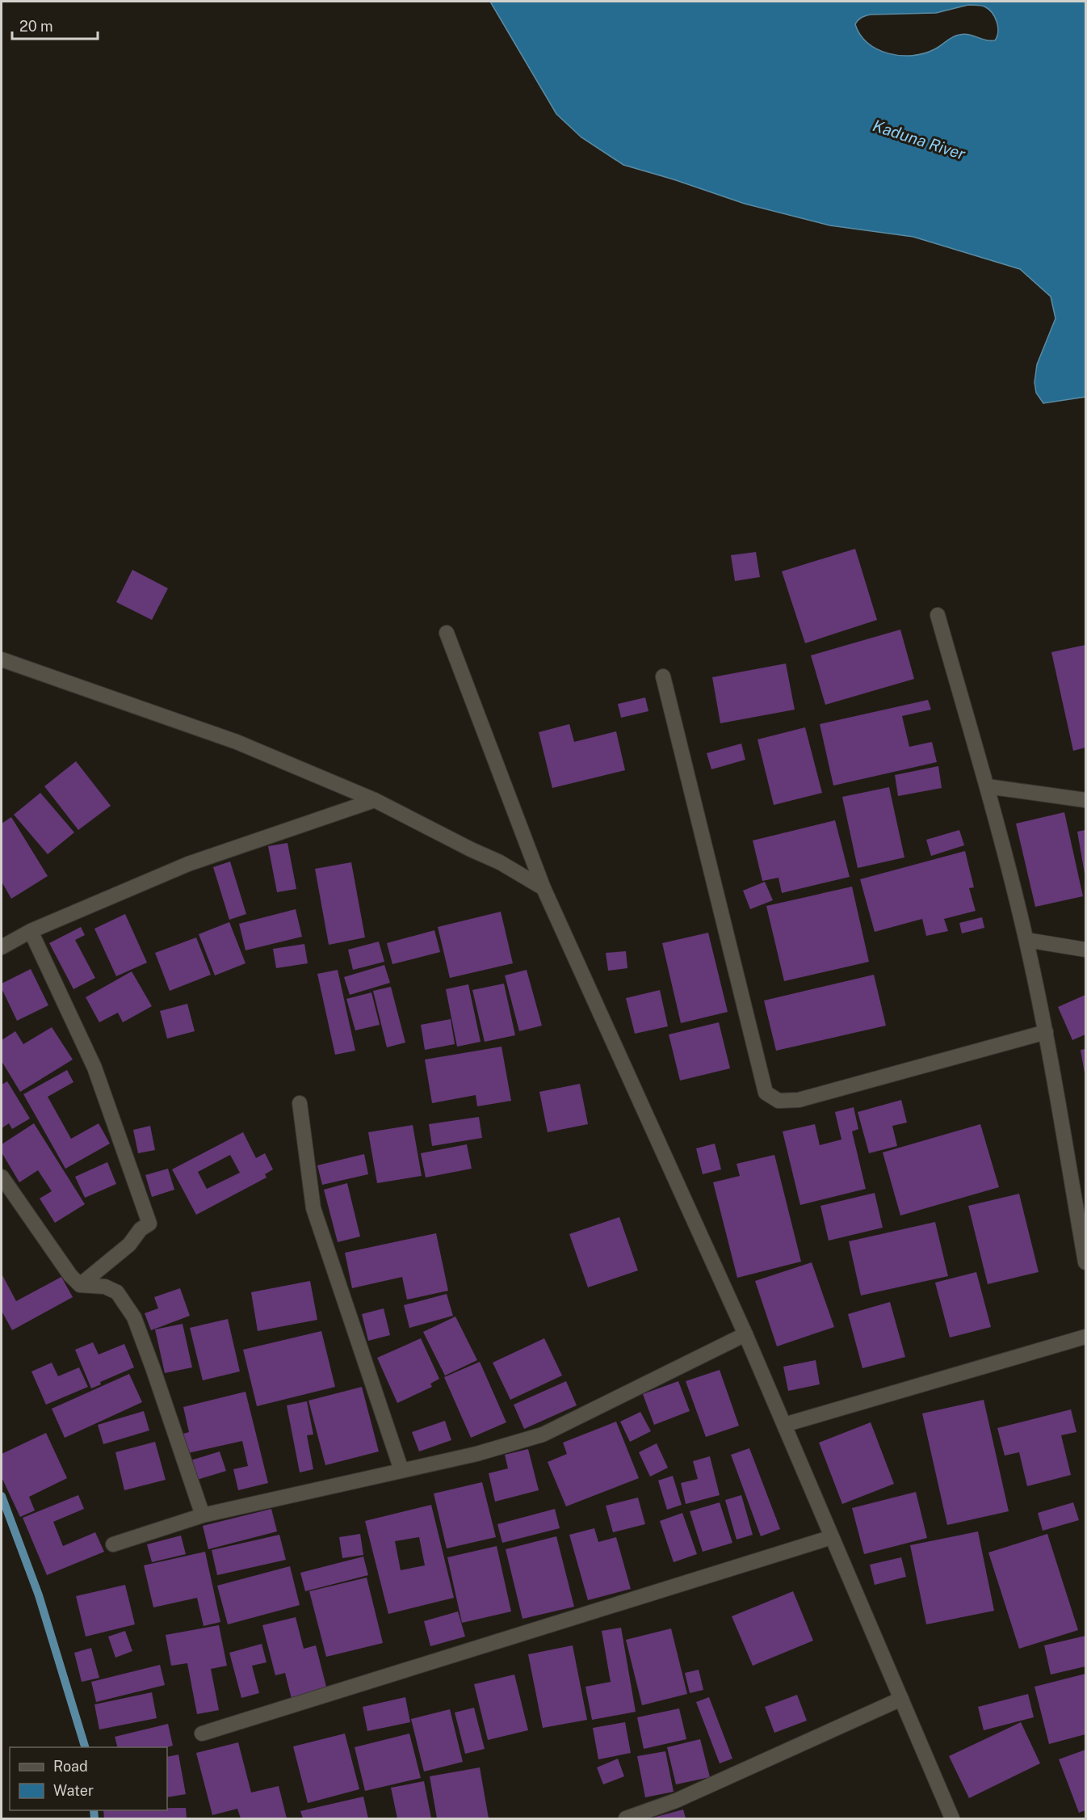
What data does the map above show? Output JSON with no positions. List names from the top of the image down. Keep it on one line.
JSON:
{"water":["Kaduna River"],"legend":["Road","Water"],"scale_bar":"20 m"}
